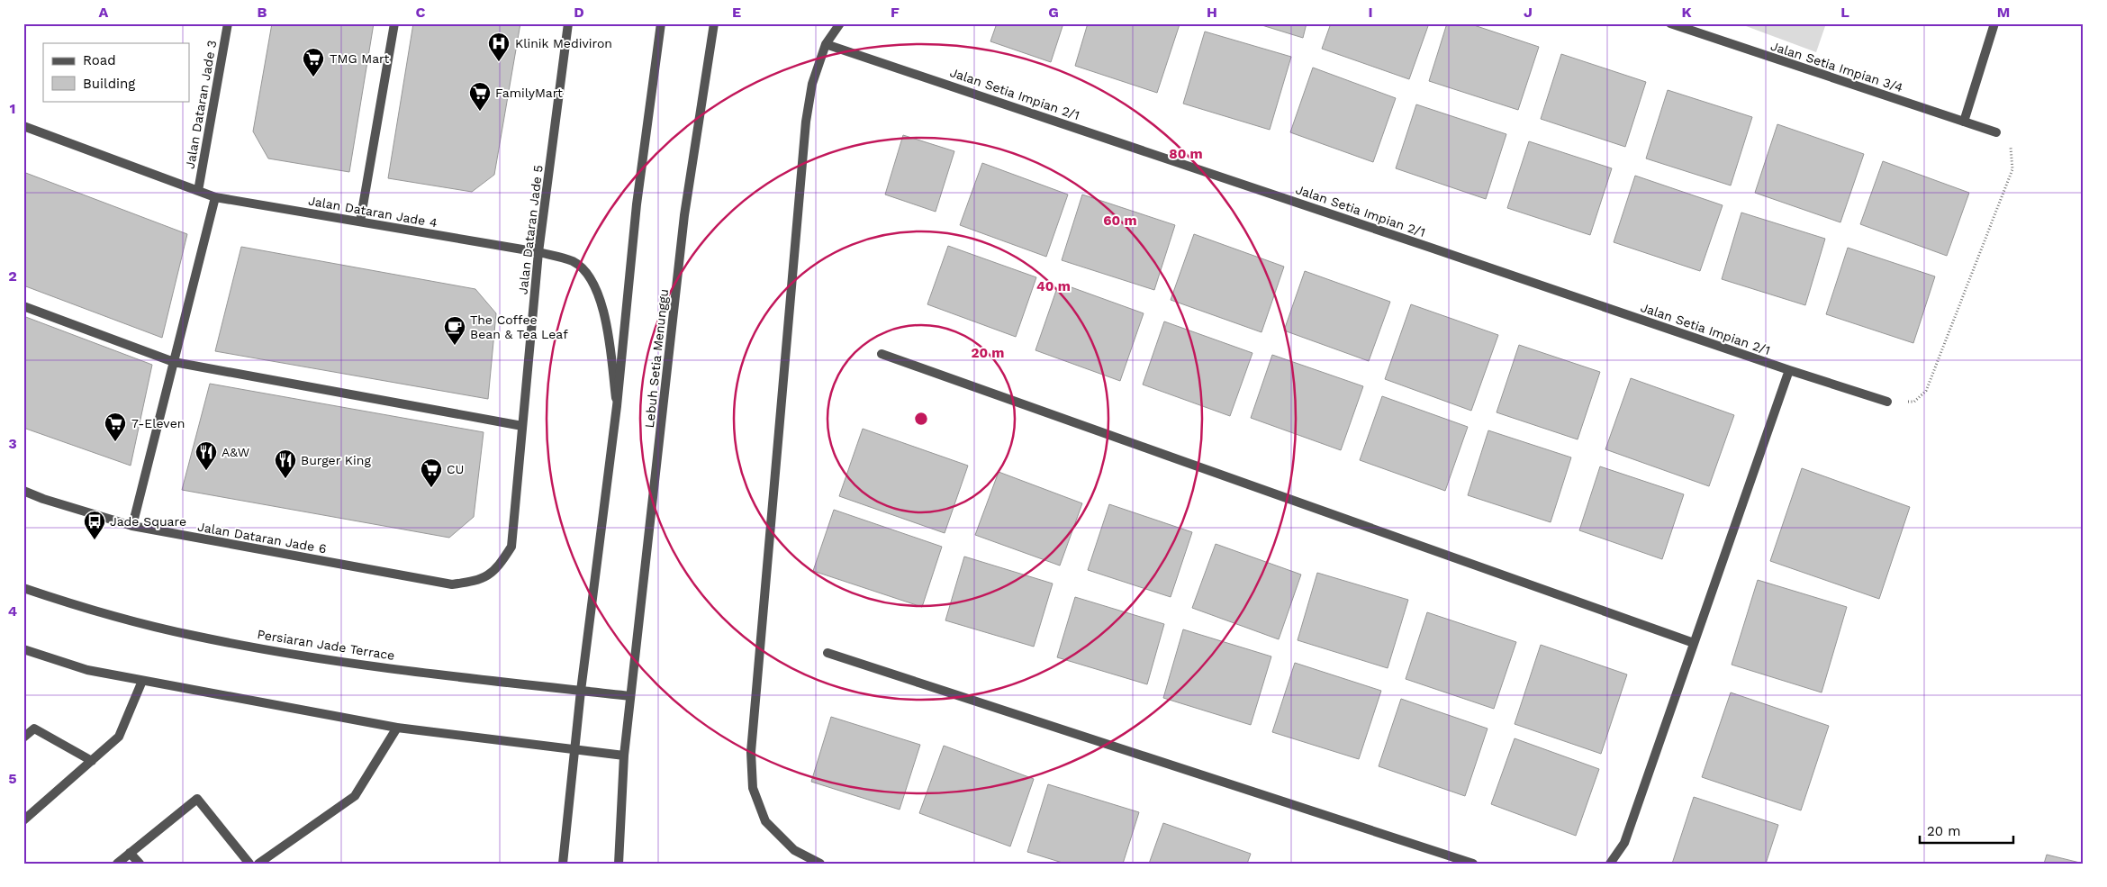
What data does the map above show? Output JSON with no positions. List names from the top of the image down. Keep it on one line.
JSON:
{"streets":{"street":["Jalan Setia Impian 3/4","Jalan Setia Impian 2/1","Jalan Dataran Jade 3","Jalan Dataran Jade 4","Jalan Dataran Jade 5","Lebuh Setia Menunggu","Jalan Dataran Jade 6","Persiaran Jade Terrace"]},"crossings":[["Jalan Dataran Jade 3","Jalan Dataran Jade 4"],["Jalan Dataran Jade 4","Jalan Dataran Jade 5"],["Jalan Dataran Jade 5","Jalan Dataran Jade 6"],["Lebuh Setia Menunggu","Persiaran Jade Terrace"]],"places":{"hospital":["Klinik Mediviron"],"supermarket":["TMG Mart","FamilyMart","7-Eleven","CU"],"cafe":["The Coffee Bean & Tea Leaf"],"restaurant":["A&W","Burger King"],"bus stop":["Jade Square"]},"legend":["Road","Building"],"scale_bar":"20 m","grid":{"columns":["A","B","C","D","E","F","G","H","I","J","K","L","M"],"rows":["1","2","3","4","5"]},"rings":["80 m","60 m","40 m","20 m"]}
